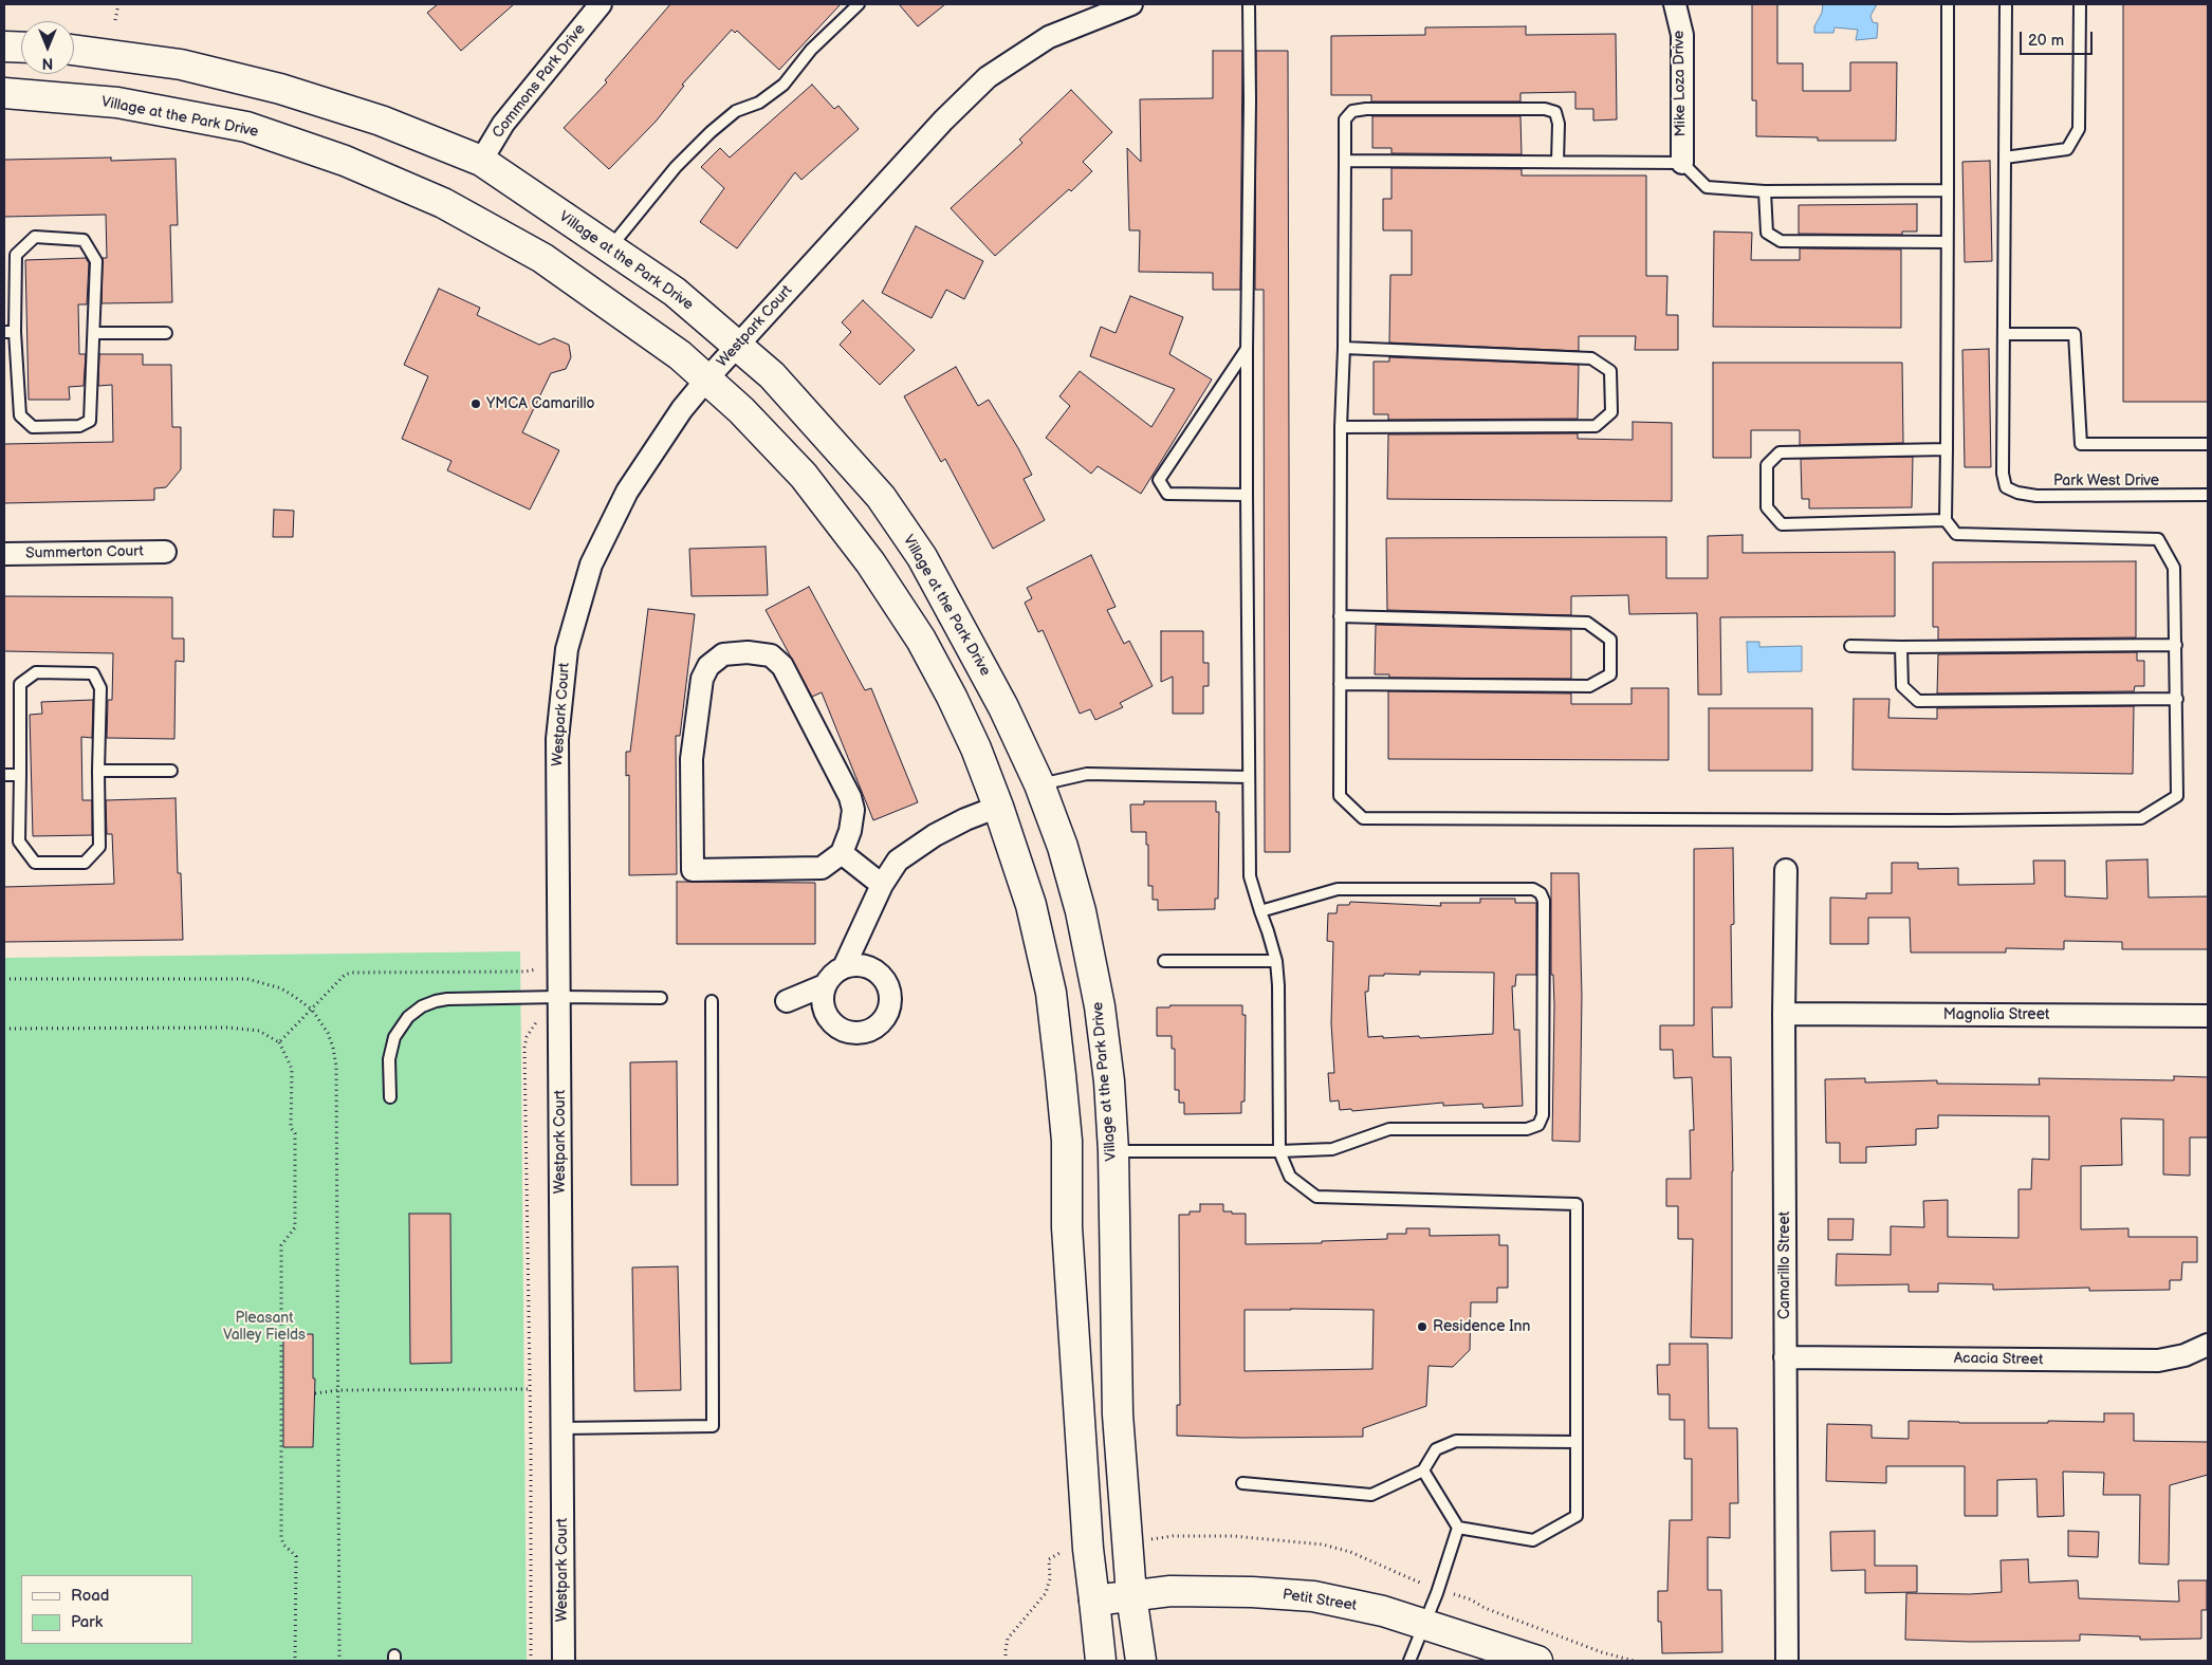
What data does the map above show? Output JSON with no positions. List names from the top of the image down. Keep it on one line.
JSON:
{"streets":{"main road":["Village at the Park Drive","Petit Street"],"street":["Commons Park Drive","Mike Loza Drive","Westpark Court","Summerton Court","Magnolia Street","Camarillo Street","Acacia Street"],"lane":["Park West Drive"]},"crossings":[["Commons Park Drive","Village at the Park Drive"],["Village at the Park Drive","Westpark Court"],["Village at the Park Drive","Petit Street"],["Magnolia Street","Camarillo Street"],["Camarillo Street","Acacia Street"]],"parks":["Pleasant Valley Fields"],"places":["YMCA Camarillo","Residence Inn"],"legend":["Road","Park"],"scale_bar":"20 m","north":"bottom"}
